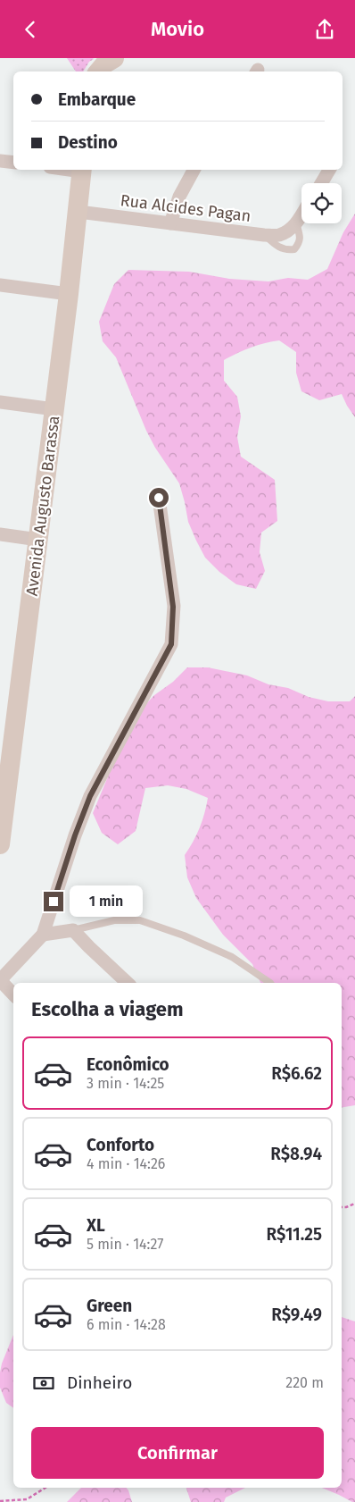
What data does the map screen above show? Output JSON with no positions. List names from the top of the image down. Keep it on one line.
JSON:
{"streets":{"street":["Rua Alcides Pagan","Avenida Augusto Barassa"]},"crossings":[["Rua Alcides Pagan","Avenida Augusto Barassa"]],"page":{"header":"Movio","banner":["Embarque","Destino"],"bubble":"1 min","heading":"Escolha a viagem","list":[{"name":"Econômico","note":"3 min · 14:25","value":"R$6.62"},{"name":"Conforto","note":"4 min · 14:26","value":"R$8.94"},{"name":"XL","note":"5 min · 14:27","value":"R$11.25"},{"name":"Green","note":"6 min · 14:28","value":"R$9.49"}],"pay":["Dinheiro","220 m"],"buttons":"Confirmar"}}
